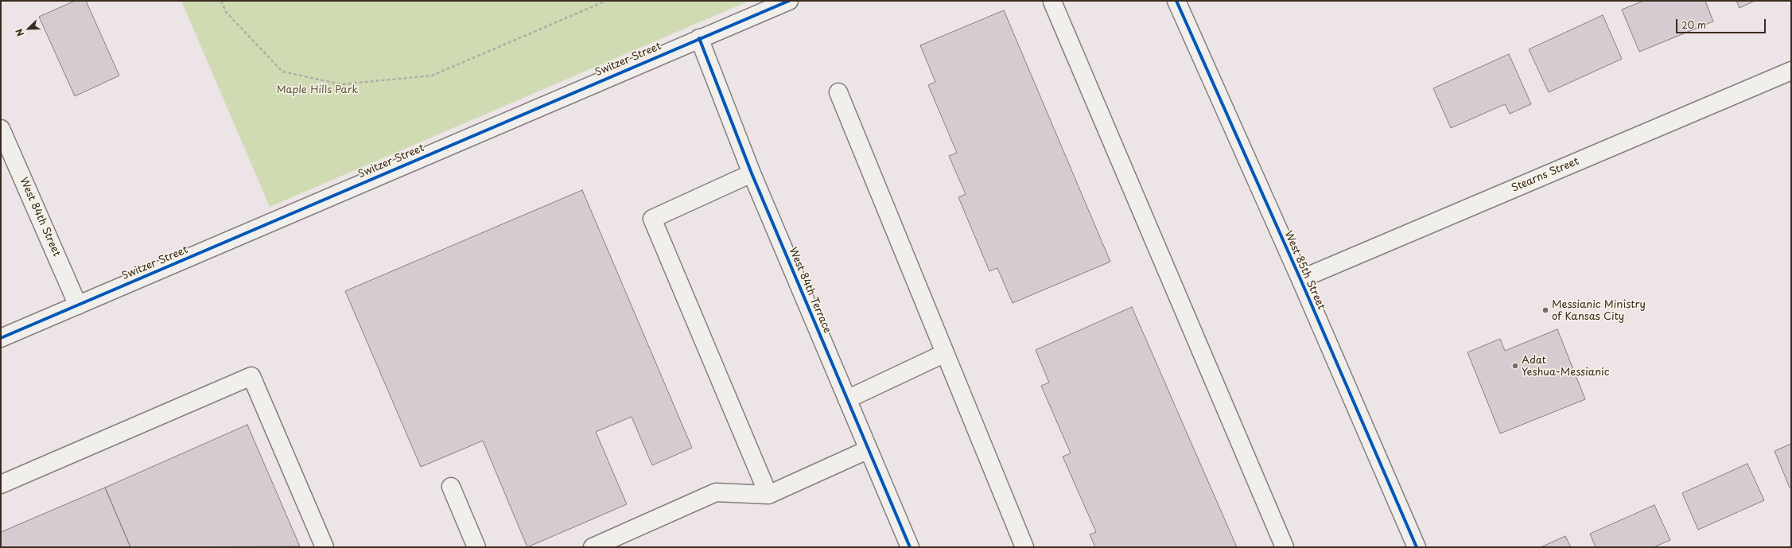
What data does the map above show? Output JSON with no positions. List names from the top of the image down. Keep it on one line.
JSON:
{"streets":{"street":["Switzer Street","Stearns Street","West 84th Street","West 85th Street","West 84th Terrace"]},"crossings":[["Switzer Street","West 84th Street"],["Switzer Street","West 84th Terrace"],["Stearns Street","West 85th Street"]],"parks":["Maple Hills Park"],"places":["Messianic Ministry of Kansas City","Adat Yeshua-Messianic"],"scale_bar":"20 m","north":"bottom left"}
